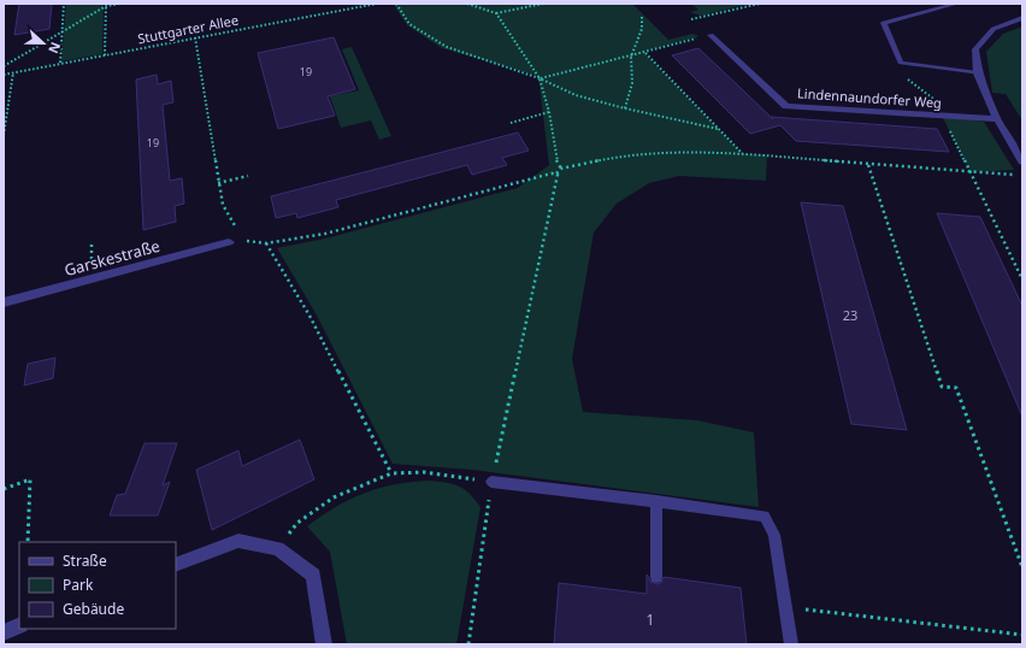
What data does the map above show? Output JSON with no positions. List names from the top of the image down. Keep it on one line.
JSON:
{"streets":{"street":["Lindennaundorfer Weg","Garskestraße"],"path":["Stuttgarter Allee"]},"house_numbers":["19","19","23","1"],"legend":["Straße","Park","Gebäude"],"north":"right"}
